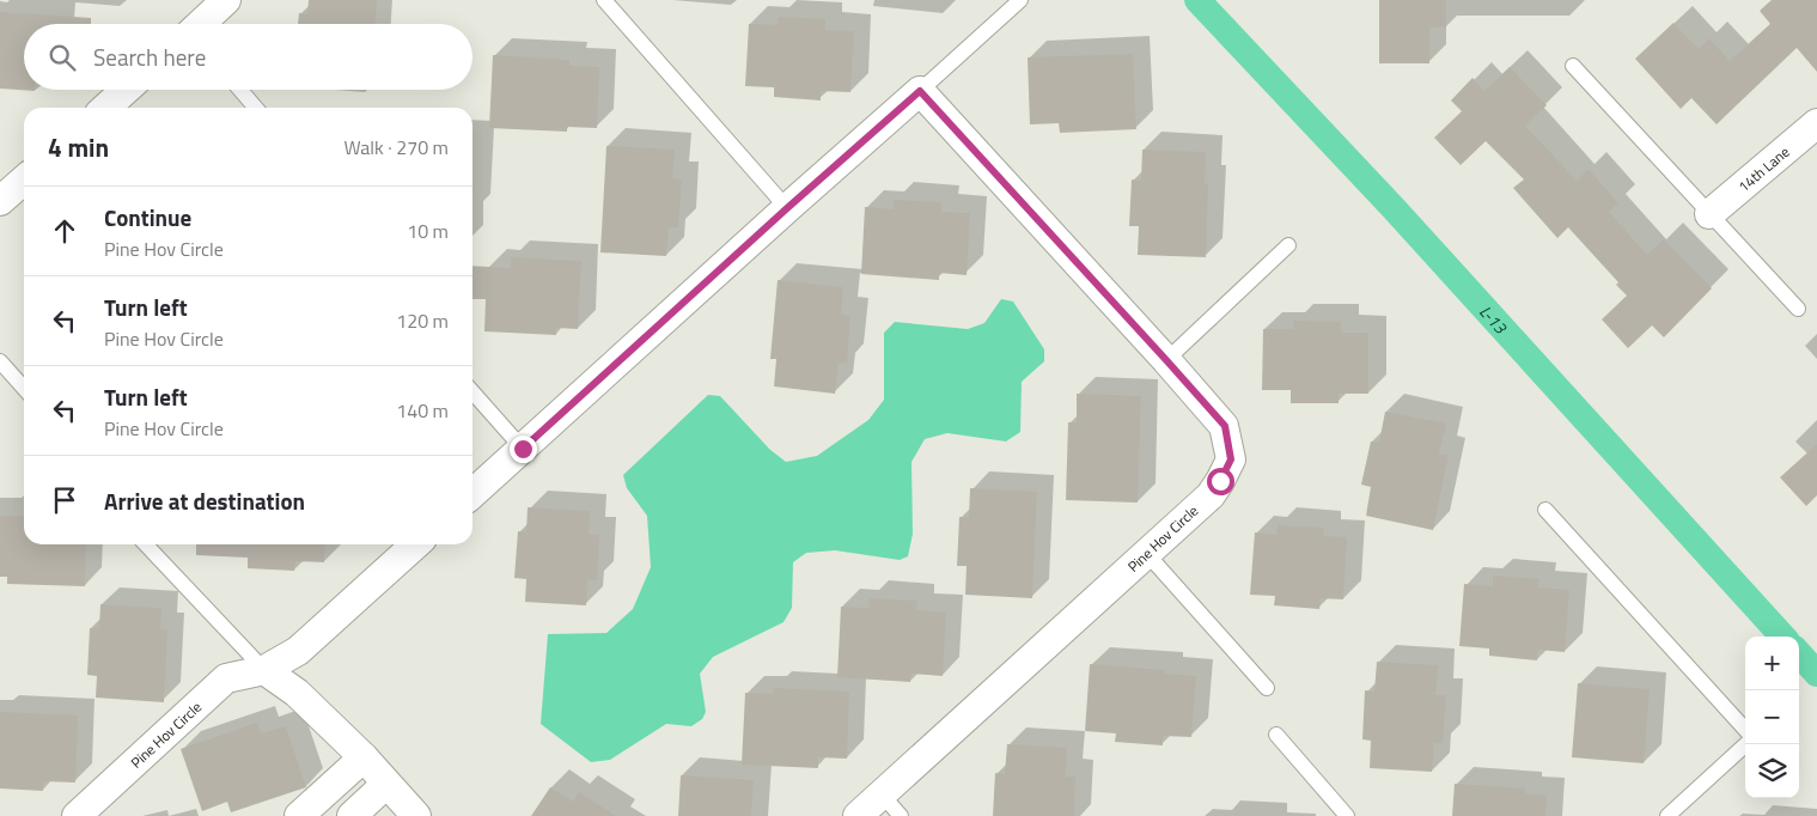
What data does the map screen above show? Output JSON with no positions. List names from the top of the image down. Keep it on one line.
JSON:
{"streets":{"street":["14th Lane","Pine Hov Circle"]},"water":["L-13"],"page":{"search":"Search here","heading":["4 min","Walk · 270 m"],"list":[["Continue","Pine Hov Circle","10 m"],["Turn left","Pine Hov Circle","120 m"],["Turn left","Pine Hov Circle","140 m"],"Arrive at destination"],"map_buttons":["+","−"]}}
